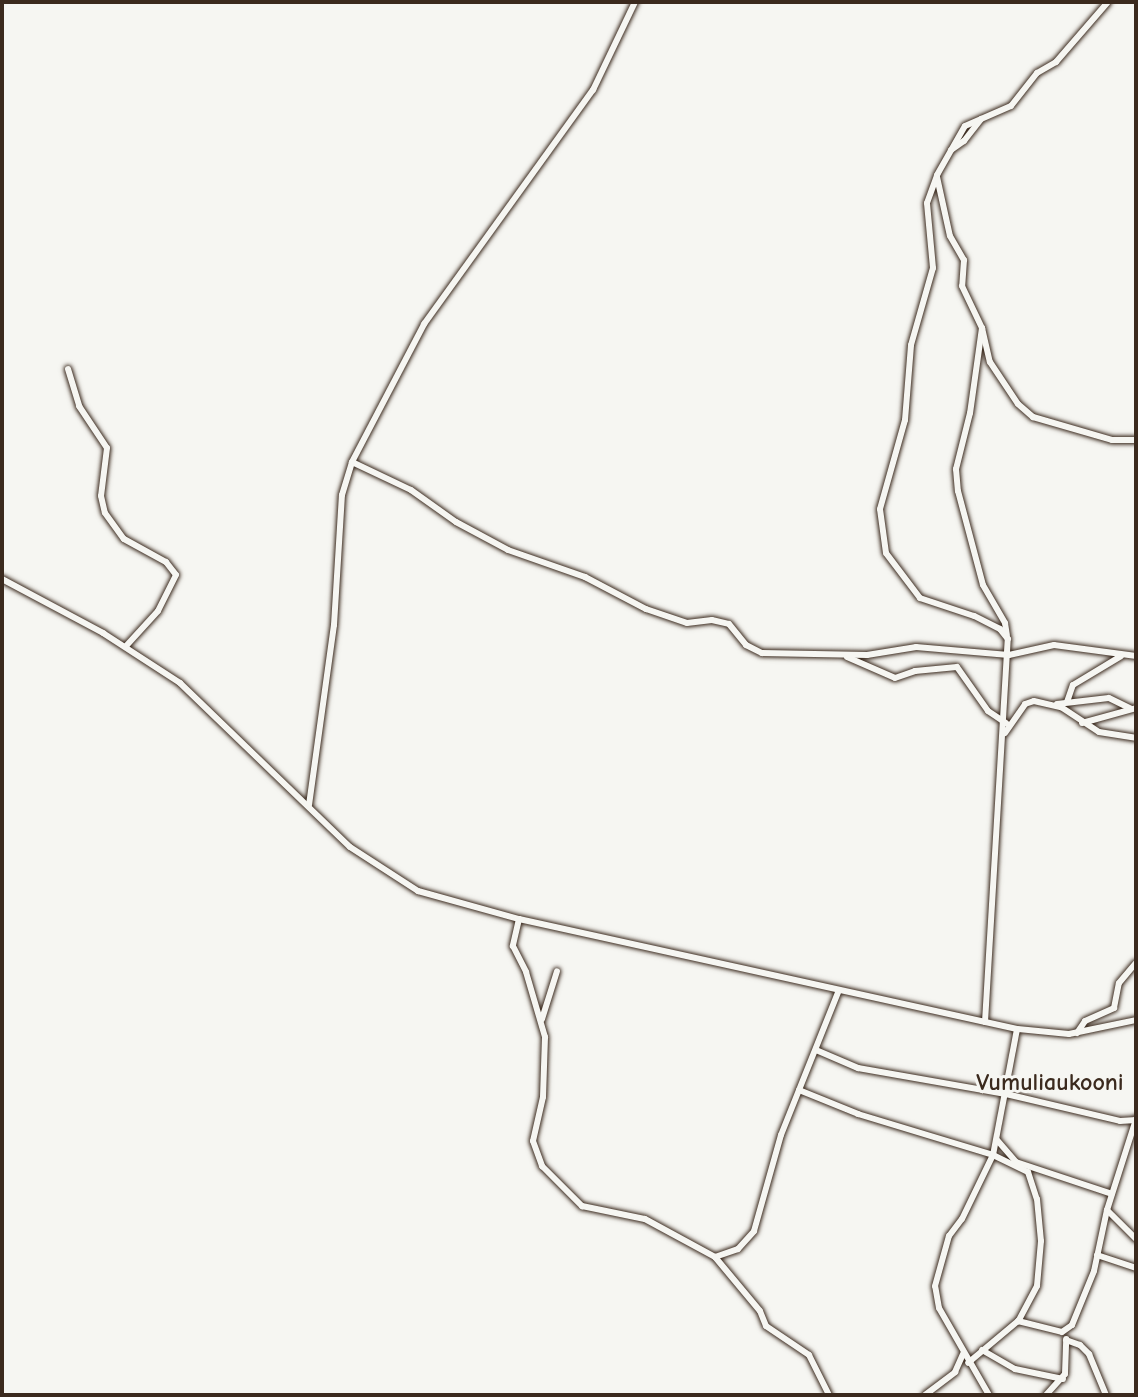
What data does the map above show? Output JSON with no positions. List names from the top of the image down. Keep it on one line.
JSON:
{"districts":["Vumuliaukooni"]}
